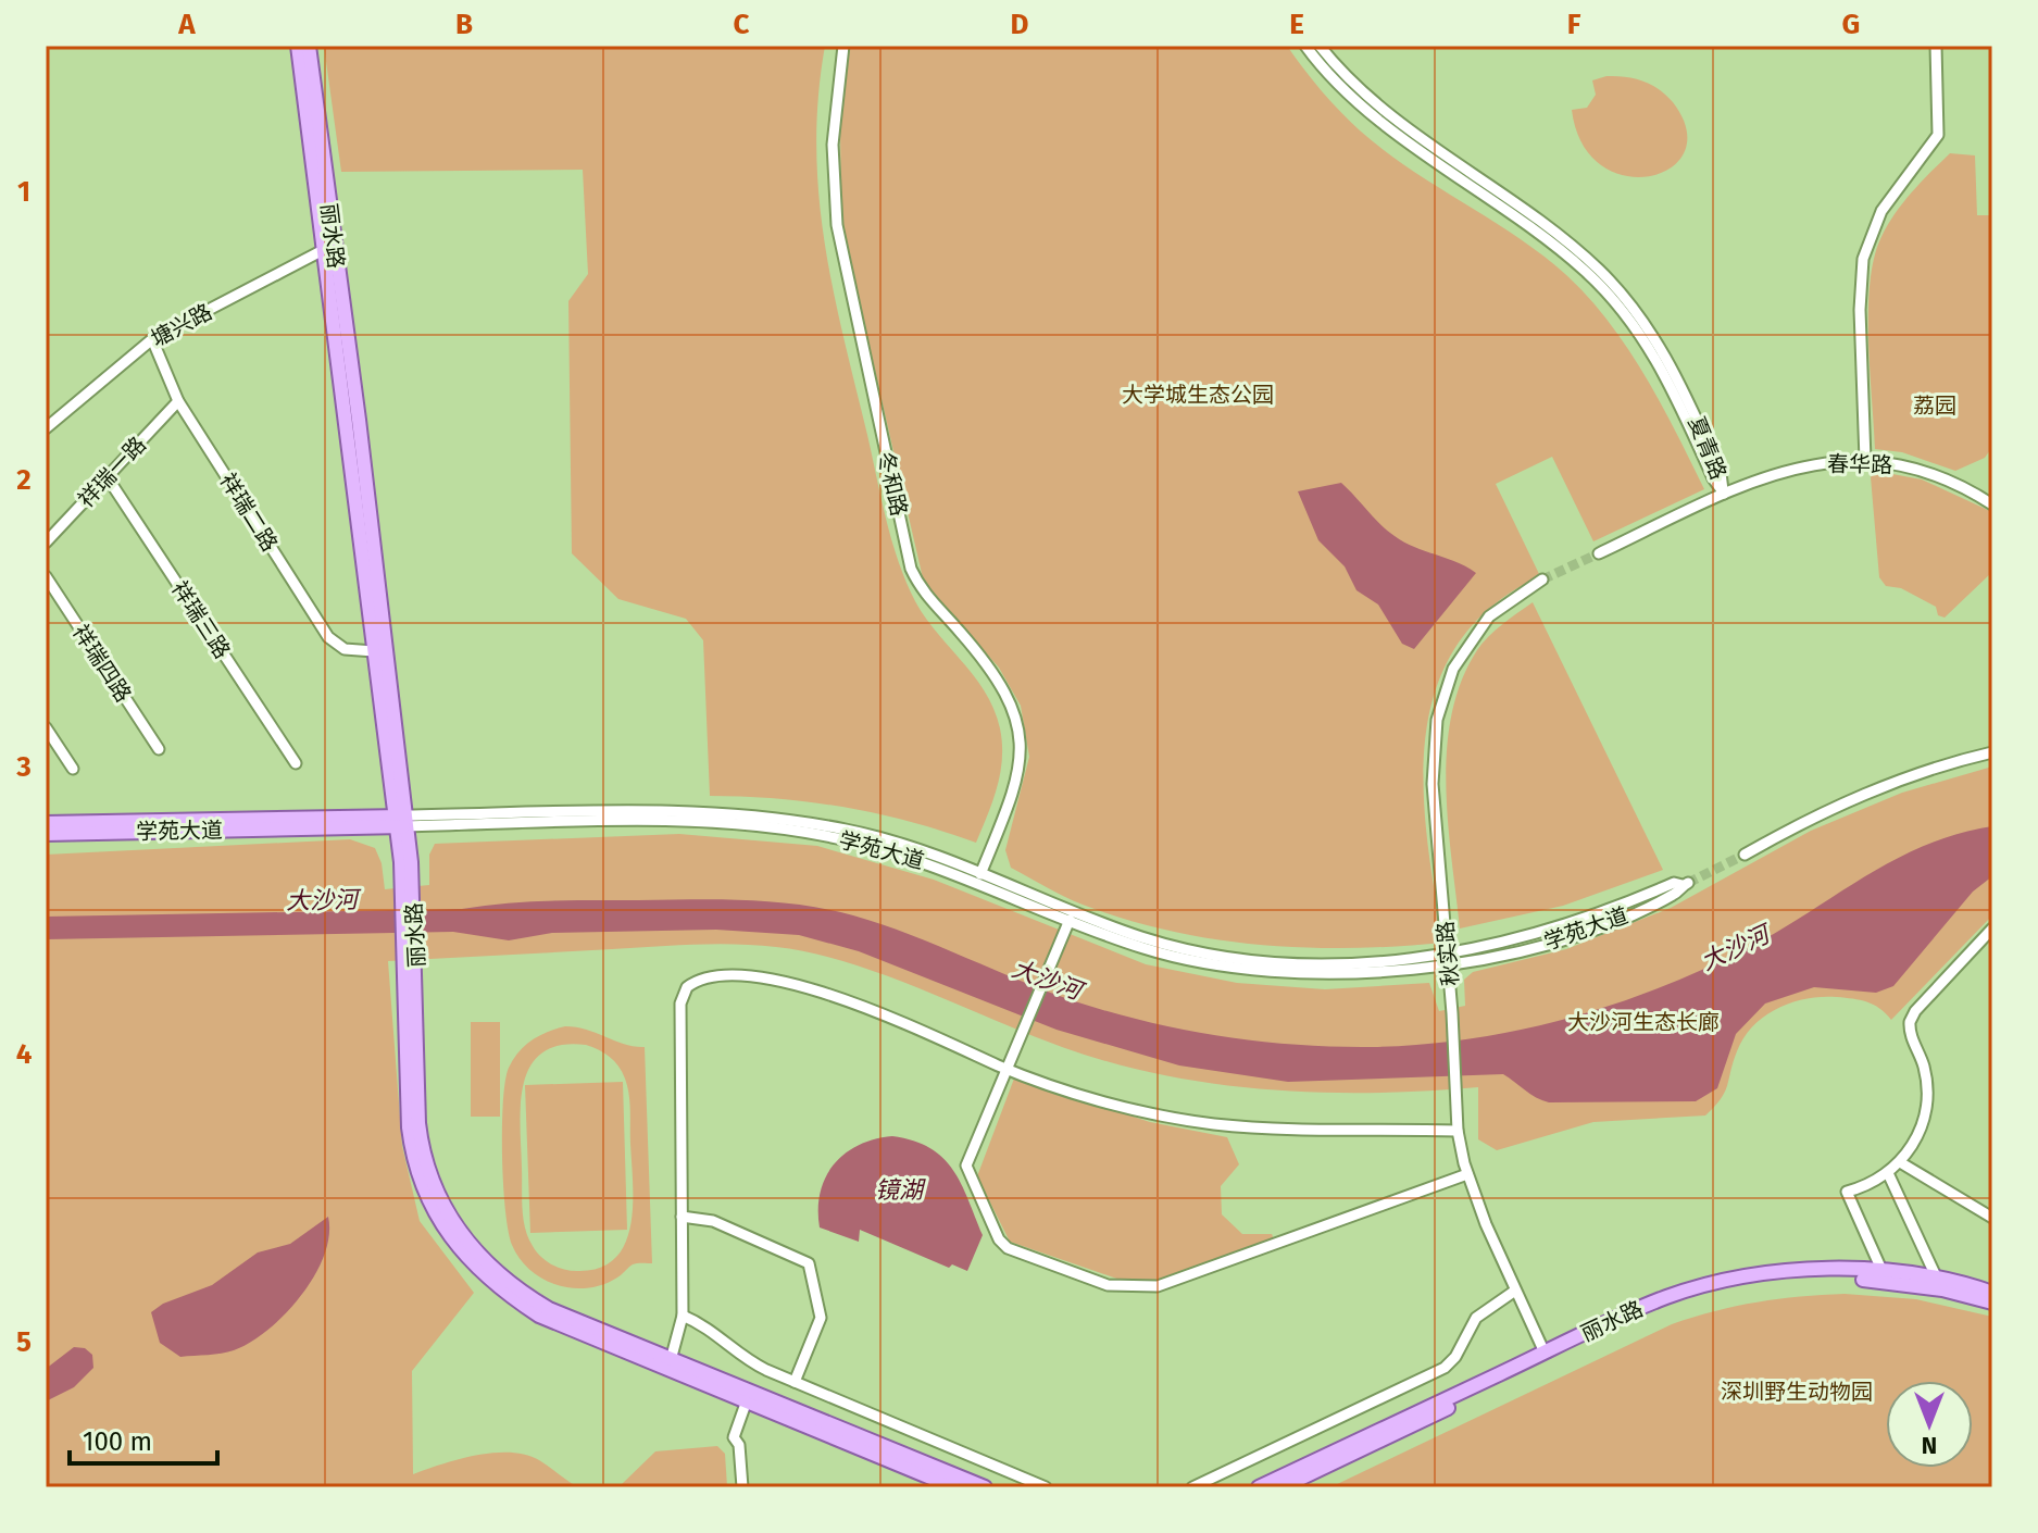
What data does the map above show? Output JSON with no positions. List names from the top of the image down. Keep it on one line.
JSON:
{"streets":{"main road":["丽水路","学苑大道"],"street":["塘兴路","夏青路","春华路","祥瑞一路","冬和路","祥瑞二路","祥瑞三路","祥瑞四路","秋实路"]},"crossings":[["丽水路","塘兴路"],["丽水路","祥瑞二路"],["丽水路","学苑大道"],["丽水路","秋实路"],["塘兴路","祥瑞二路"],["夏青路","春华路"],["祥瑞一路","祥瑞二路"],["祥瑞一路","祥瑞三路"],["冬和路","学苑大道"],["学苑大道","秋实路"]],"water":["大沙河","镜湖"],"parks":["大学城生态公园","荔园","大沙河生态长廊","深圳野生动物园"],"scale_bar":"100 m","north":"bottom","grid":{"columns":["A","B","C","D","E","F","G"],"rows":["1","2","3","4","5"]}}
